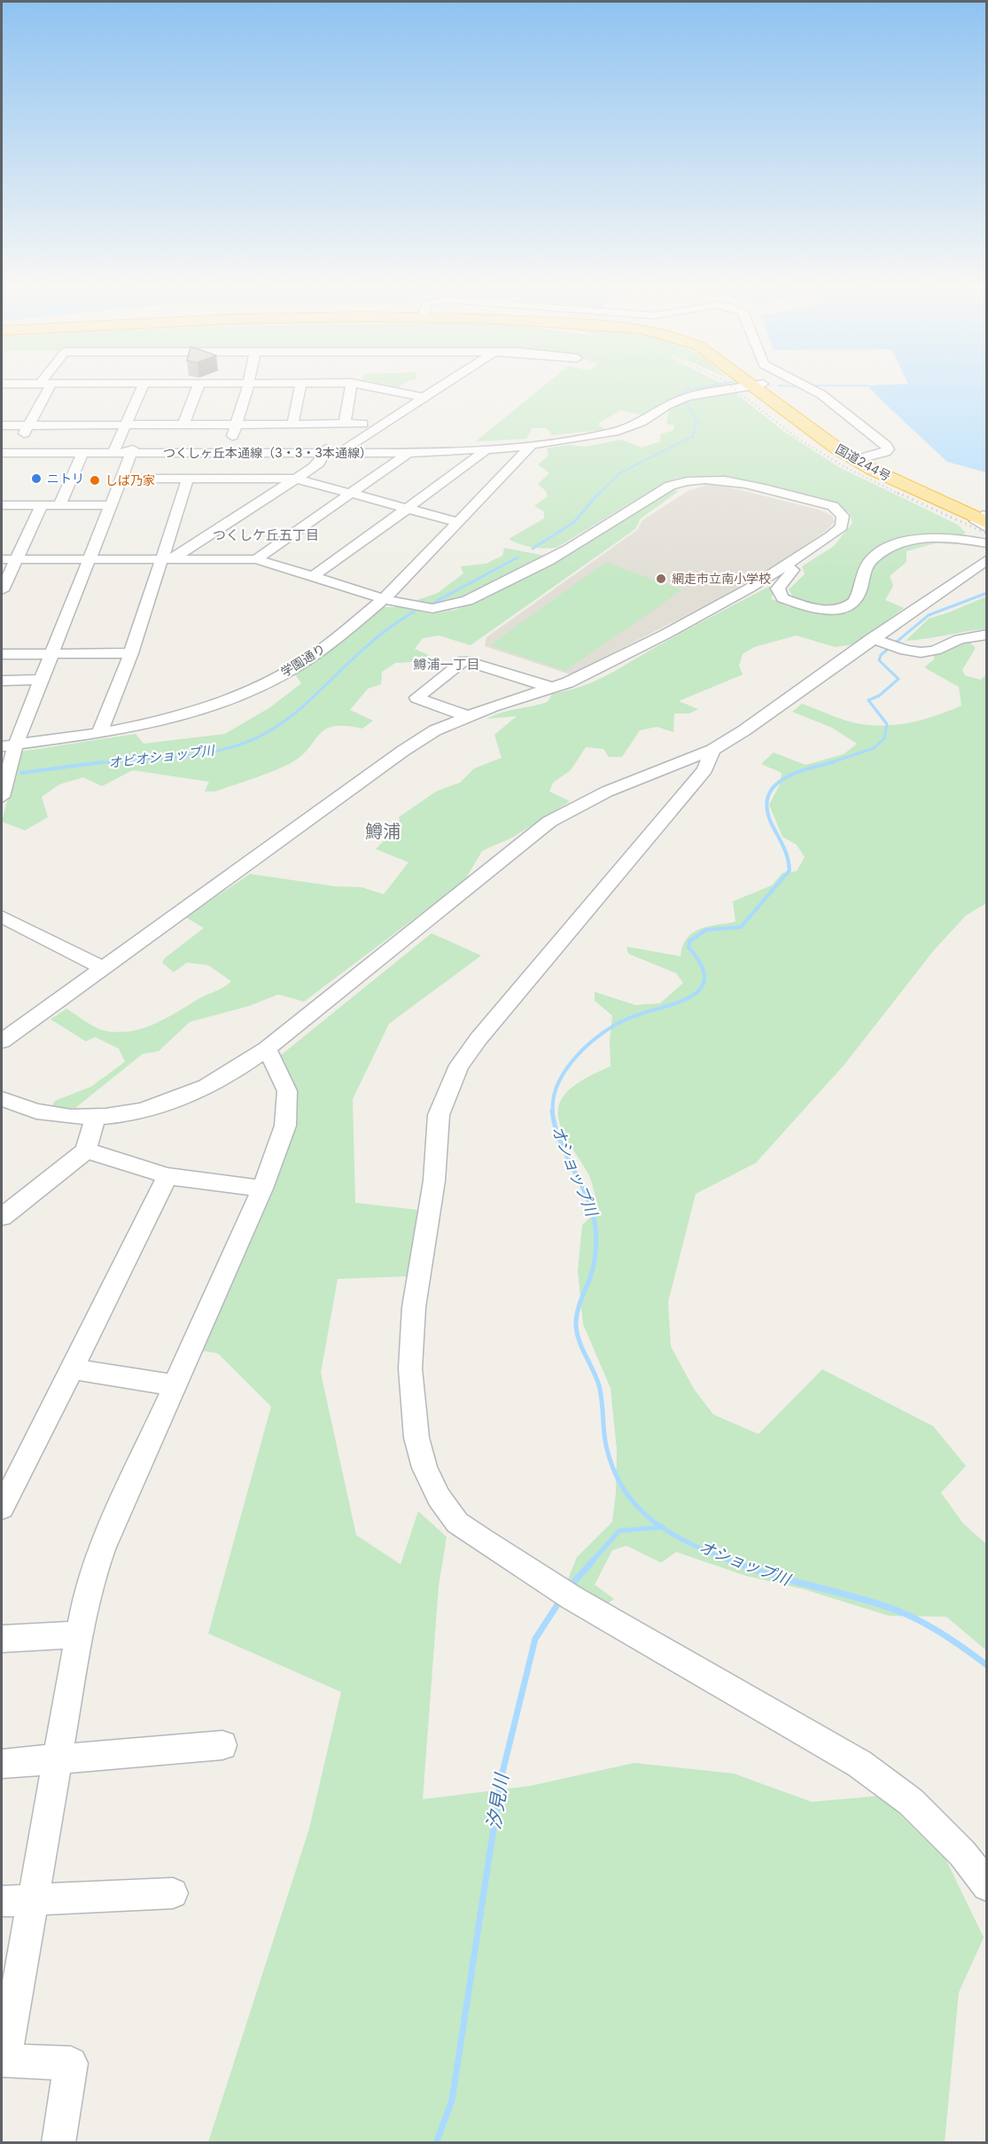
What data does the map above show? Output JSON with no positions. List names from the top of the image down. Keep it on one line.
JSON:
{"streets":{"highway":["国道244号"],"street":["つくしヶ丘本通線（3・3・3本通線）","学園通り"]},"crossings":[["つくしヶ丘本通線（3・3・3本通線）","学園通り"]],"districts":["つくしケ丘五丁目","鱒浦一丁目","鱒浦"],"water":["オビオショップ川","オショップ川","汐見川"],"places":["ニトリ","しば乃家","網走市立南小学校"]}
